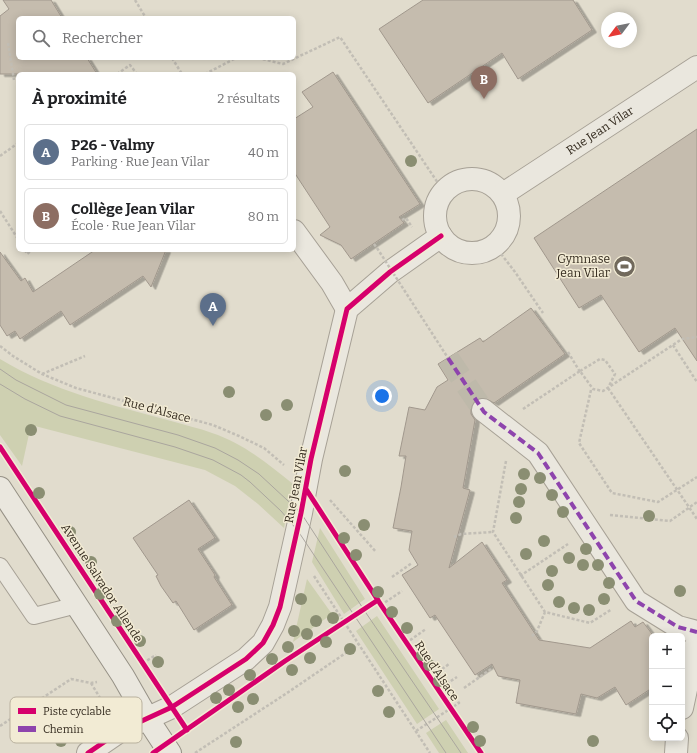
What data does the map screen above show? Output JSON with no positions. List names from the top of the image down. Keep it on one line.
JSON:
{"streets":{"street":["Rue Jean Vilar"],"cycle path":["Rue d'Alsace","Avenue Salvador Allende"]},"crossings":[["Rue Jean Vilar","Rue d'Alsace"]],"places":{"sports":["Gymnase Jean Vilar"]},"legend":["Piste cyclable","Chemin"],"north":"bottom left","page":{"search":"Rechercher","pins":["B","A"],"heading":["À proximité","2 résultats"],"list":[{"mark":"A","name":"P26 - Valmy","note":"Parking · Rue Jean Vilar","value":"40 m"},{"mark":"B","name":"Collège Jean Vilar","note":"École · Rue Jean Vilar","value":"80 m"}],"map_buttons":["+","−"]}}
